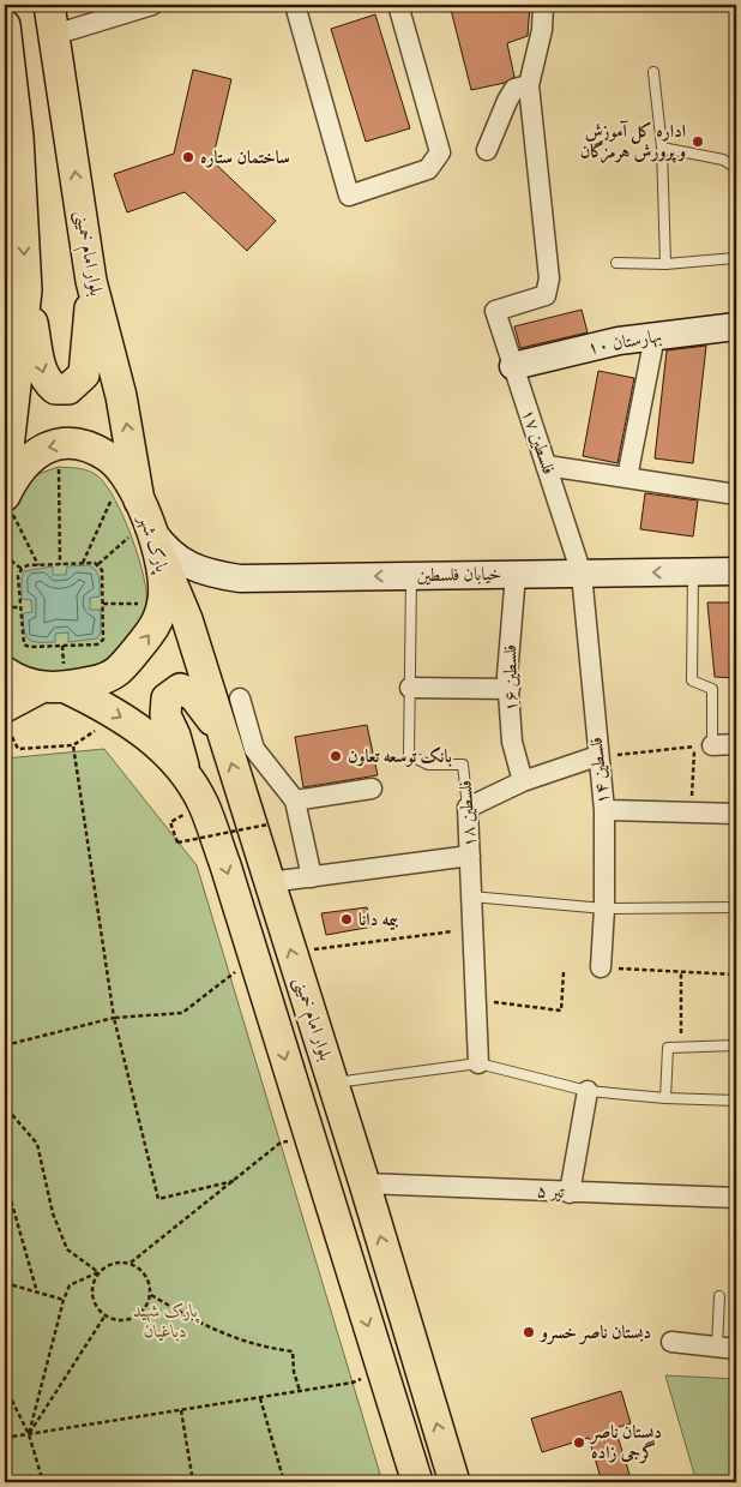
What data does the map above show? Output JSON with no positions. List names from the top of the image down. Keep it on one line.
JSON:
{"streets":{"main road":["بلوار امام خمینی","پارک شهر"],"street":["بهارستان ۱۰","فلسطین ۱۷","خیابان فلسطین","فلسطین ۱۶","فلسطین ۱۴","فلسطین ۱۸","تیر ۵"]},"crossings":[["بلوار امام خمینی","پارک شهر"],["بلوار امام خمینی","خیابان فلسطین"],["بلوار امام خمینی","تیر ۵"],["بهارستان ۱۰","فلسطین ۱۷"],["فلسطین ۱۷","خیابان فلسطین"],["فلسطین ۱۷","فلسطین ۱۴"],["پارک شهر","خیابان فلسطین"],["خیابان فلسطین","فلسطین ۱۶"],["خیابان فلسطین","فلسطین ۱۴"],["خیابان فلسطین","فلسطین ۱۸"]],"parks":["پارک شهید دباغیان"],"places":["اداره کل آموزش و پرورش هرمزگان","ساختمان ستاره","بانک توسعه تعاون","بیمه دانا","دبستان ناصر خسرو","دبستان ناصر گرجی زاده"]}
